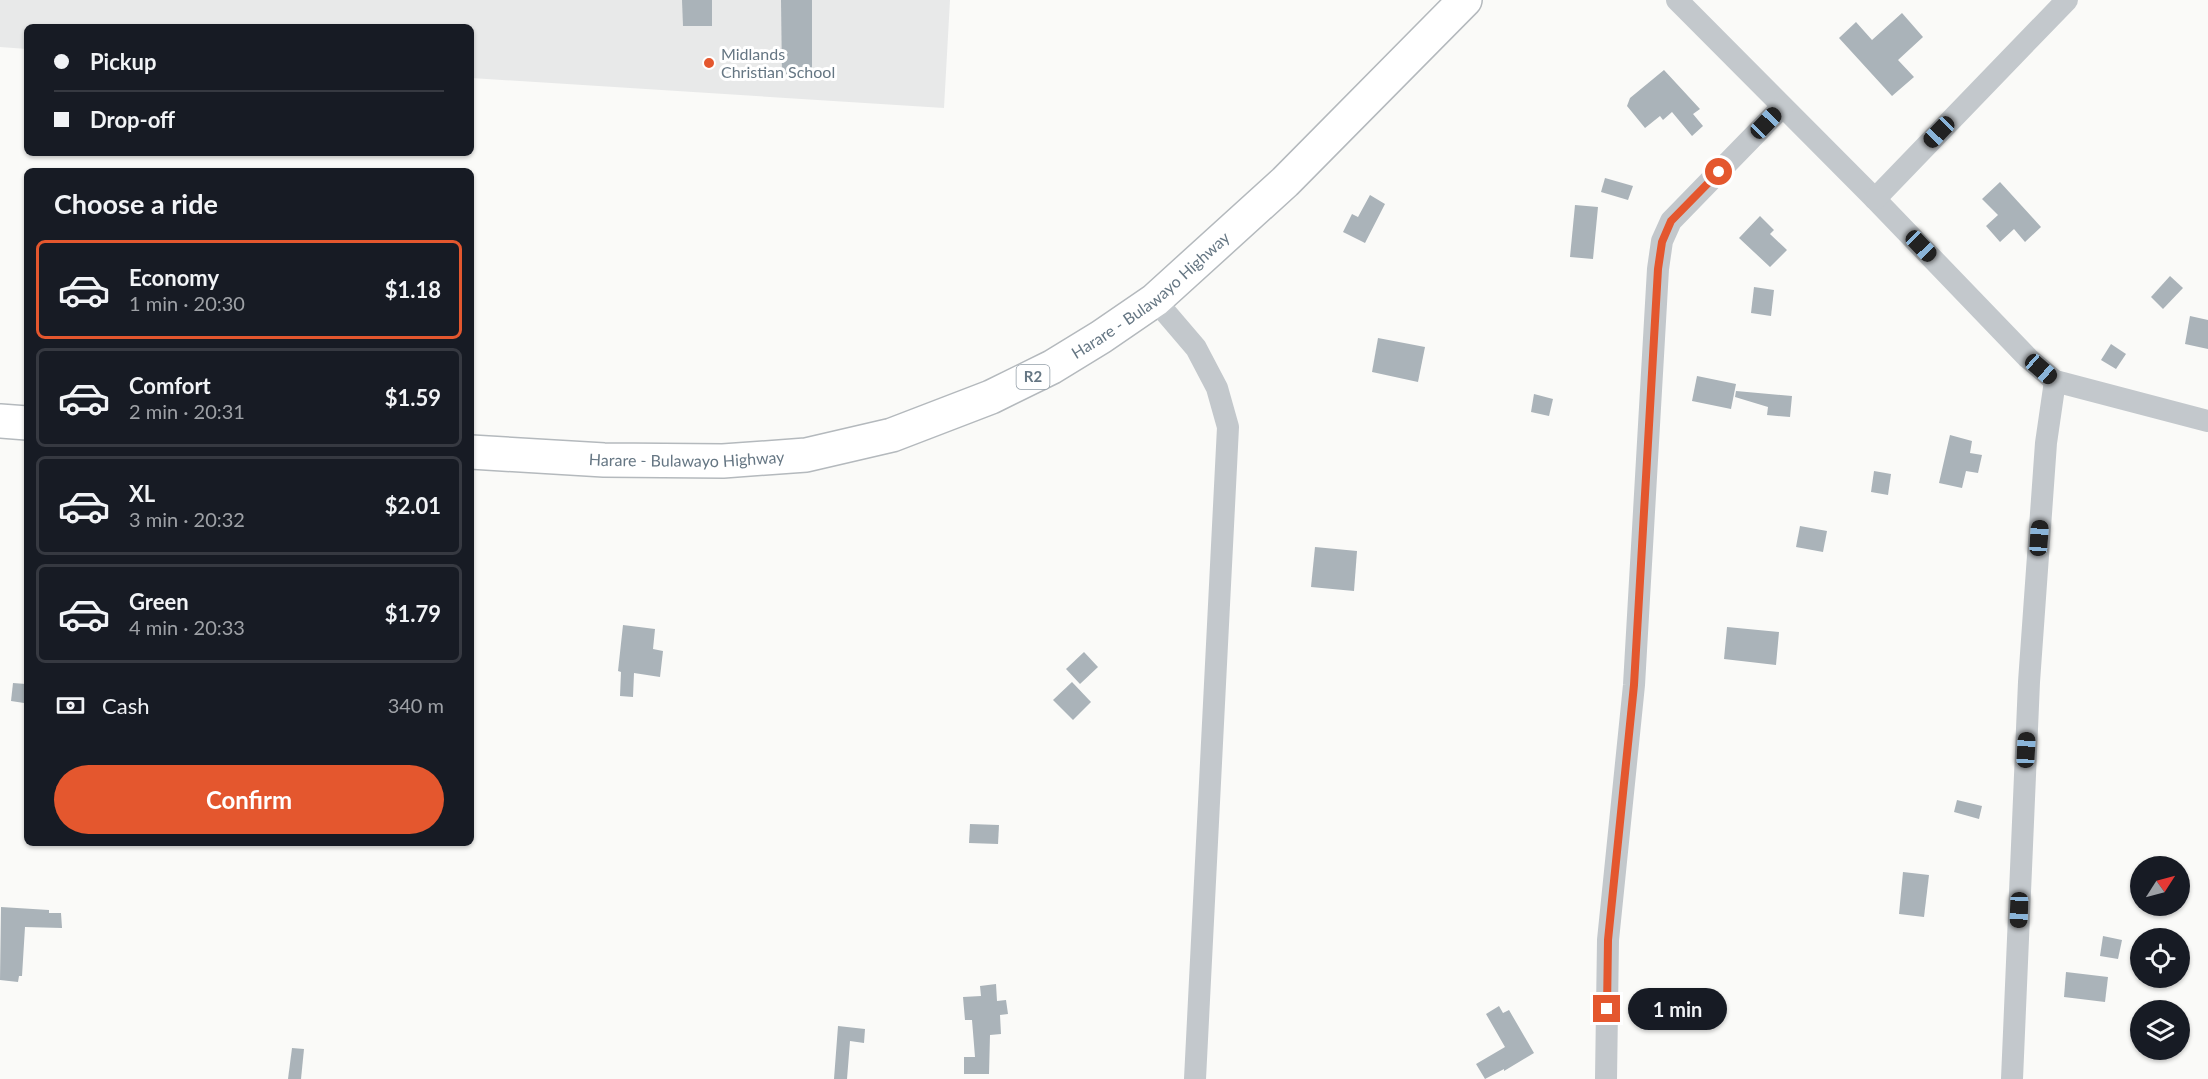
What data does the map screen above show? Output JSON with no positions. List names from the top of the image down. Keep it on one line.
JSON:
{"streets":{"highway":["Harare - Bulawayo Highway","R2"]},"places":["Midlands Christian School"],"north":"top right","page":{"banner":["Pickup","Drop-off"],"heading":"Choose a ride","list":[{"name":"Economy","note":"1 min · 20:30","value":"$1.18"},{"name":"Comfort","note":"2 min · 20:31","value":"$1.59"},{"name":"XL","note":"3 min · 20:32","value":"$2.01"},{"name":"Green","note":"4 min · 20:33","value":"$1.79"}],"pay":["Cash","340 m"],"buttons":"Confirm","bubble":"1 min"}}
